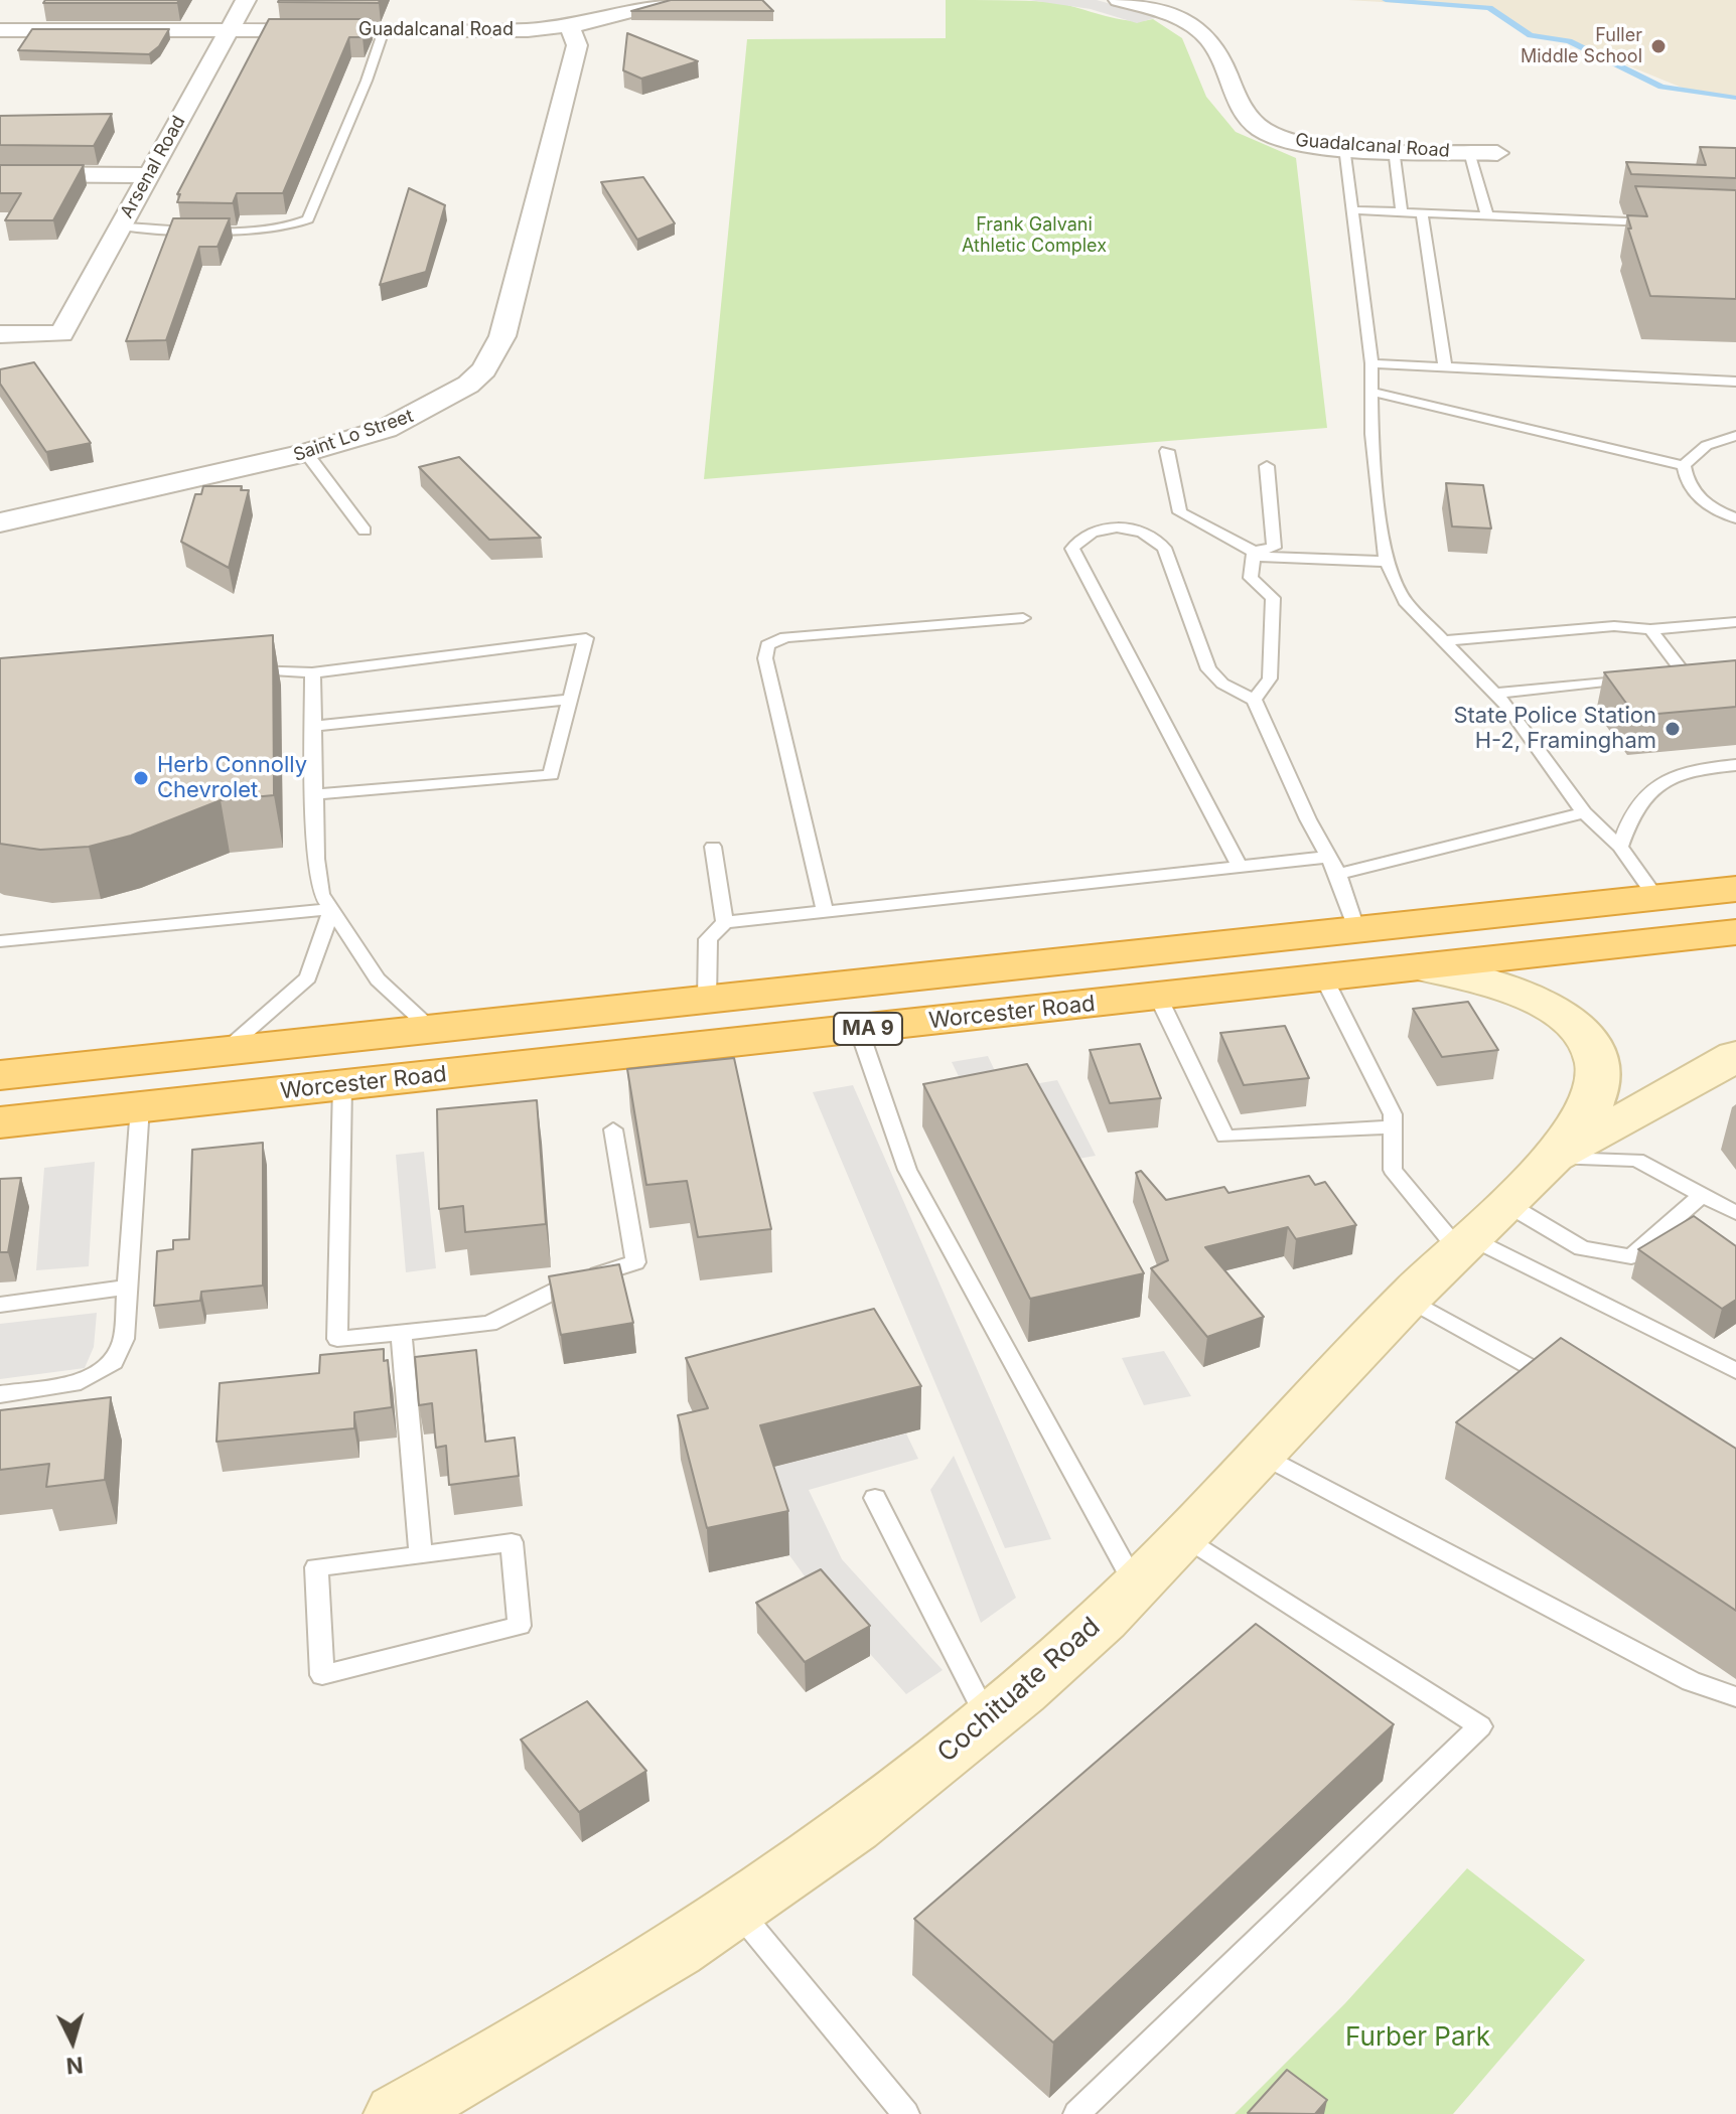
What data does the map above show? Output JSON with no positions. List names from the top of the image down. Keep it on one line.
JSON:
{"streets":{"highway":["Worcester Road","MA 9"],"main road":["Cochituate Road"],"street":["Guadalcanal Road","Arsenal Road","Saint Lo Street"]},"crossings":[["Guadalcanal Road","Arsenal Road"],["Guadalcanal Road","Saint Lo Street"],["Worcester Road","Cochituate Road"]],"parks":["Frank Galvani Athletic Complex","Furber Park"],"places":["Fuller Middle School","State Police Station H-2, Framingham","Herb Connolly Chevrolet"],"north":"bottom"}
